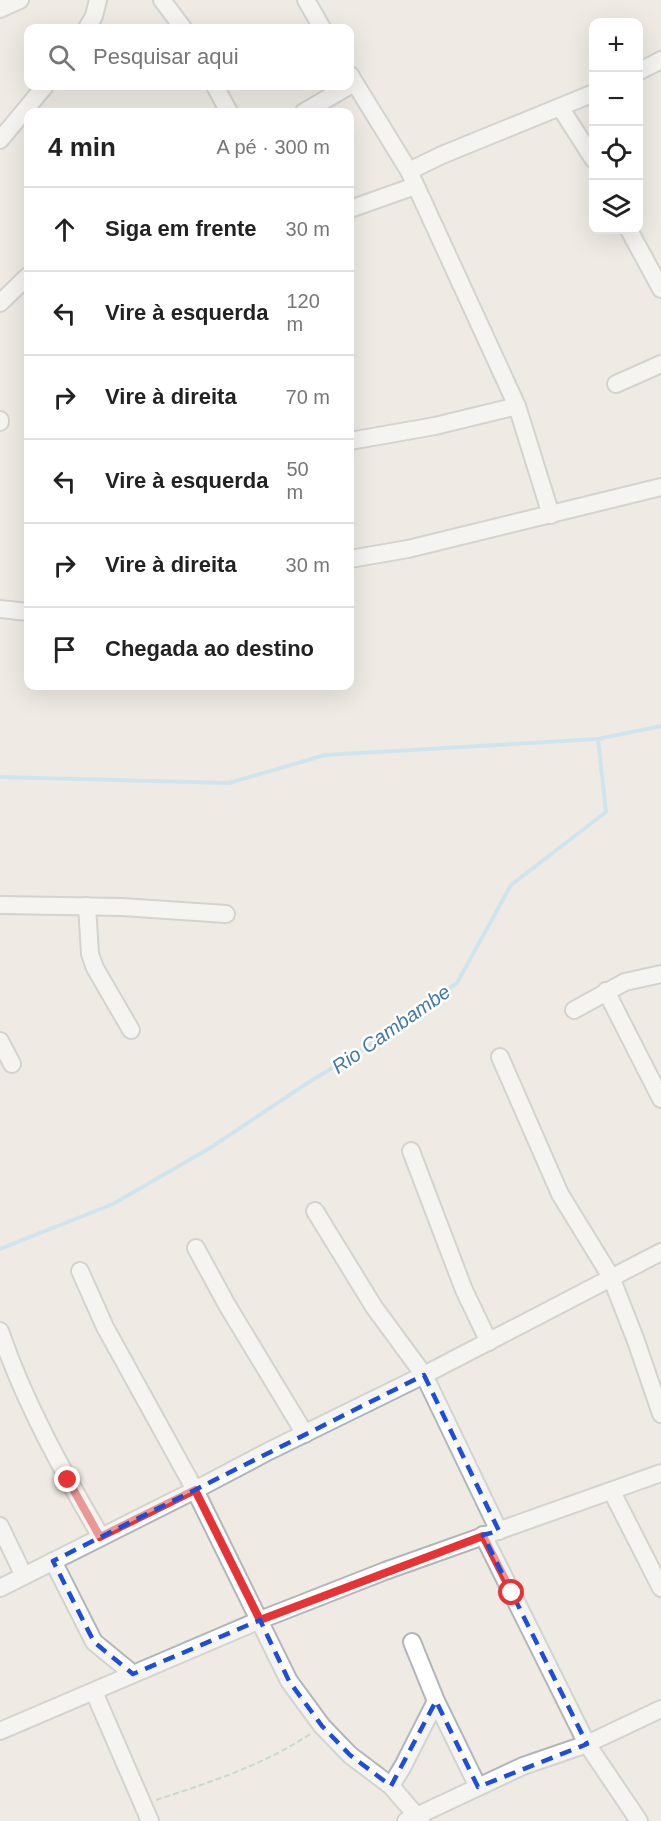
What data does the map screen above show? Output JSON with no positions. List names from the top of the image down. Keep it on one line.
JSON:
{"water":["Rio Cambambe"],"page":{"map_buttons":["+","−"],"search":"Pesquisar aqui","heading":["4 min","A pé · 300 m"],"list":[["Siga em frente","30 m"],["Vire à esquerda","120 m"],["Vire à direita","70 m"],["Vire à esquerda","50 m"],["Vire à direita","30 m"],"Chegada ao destino"]}}
